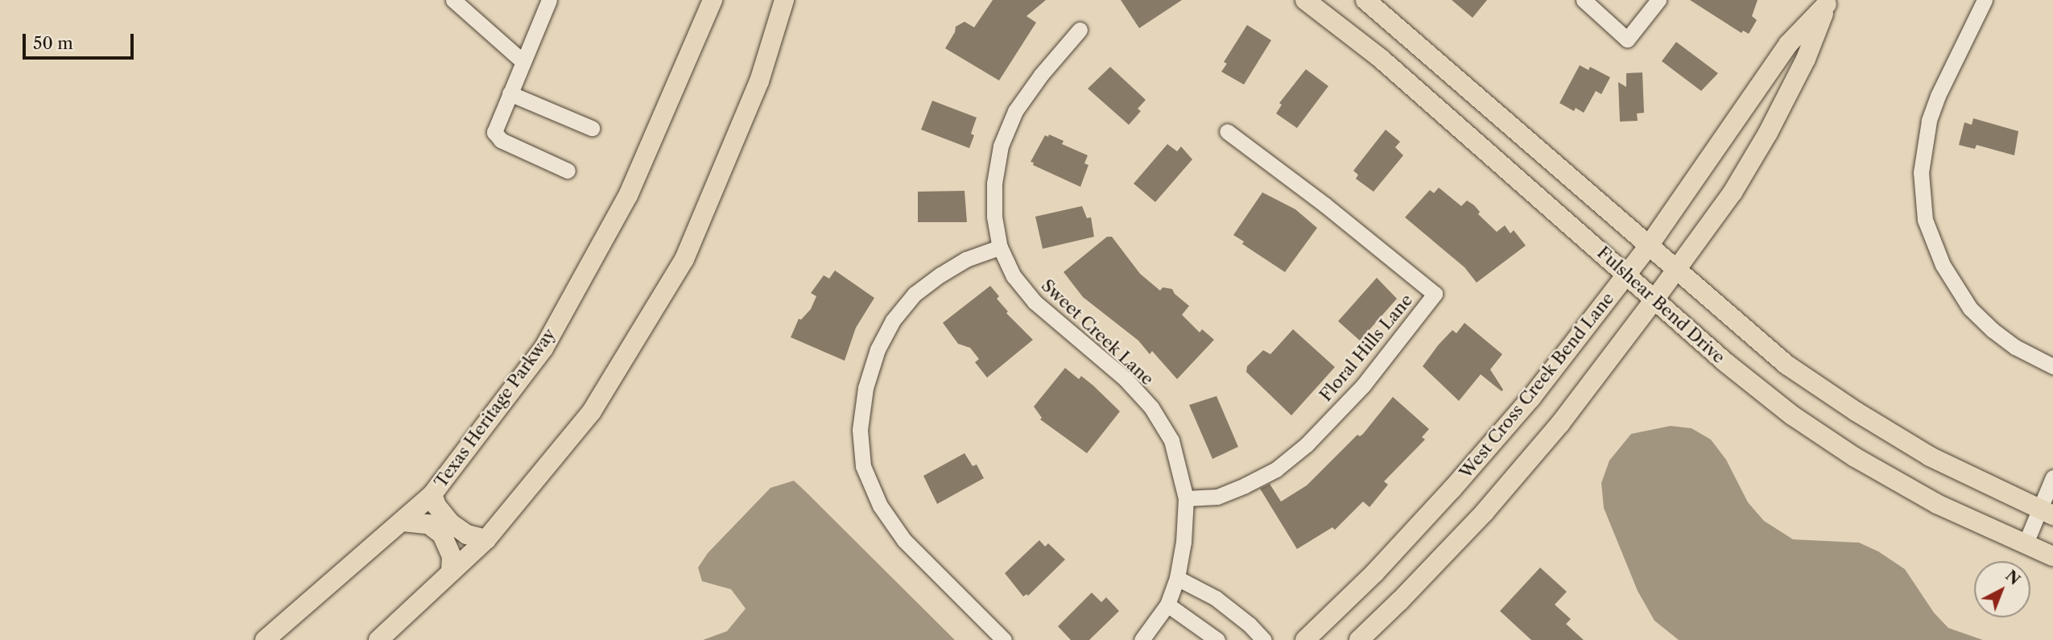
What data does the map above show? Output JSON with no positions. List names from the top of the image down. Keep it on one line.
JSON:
{"streets":{"main road":["Fulshear Bend Drive","West Cross Creek Bend Lane","Texas Heritage Parkway"],"street":["Sweet Creek Lane","Floral Hills Lane"]},"crossings":[["Fulshear Bend Drive","West Cross Creek Bend Lane"],["Sweet Creek Lane","Floral Hills Lane"]],"scale_bar":"50 m","north":"top right"}
